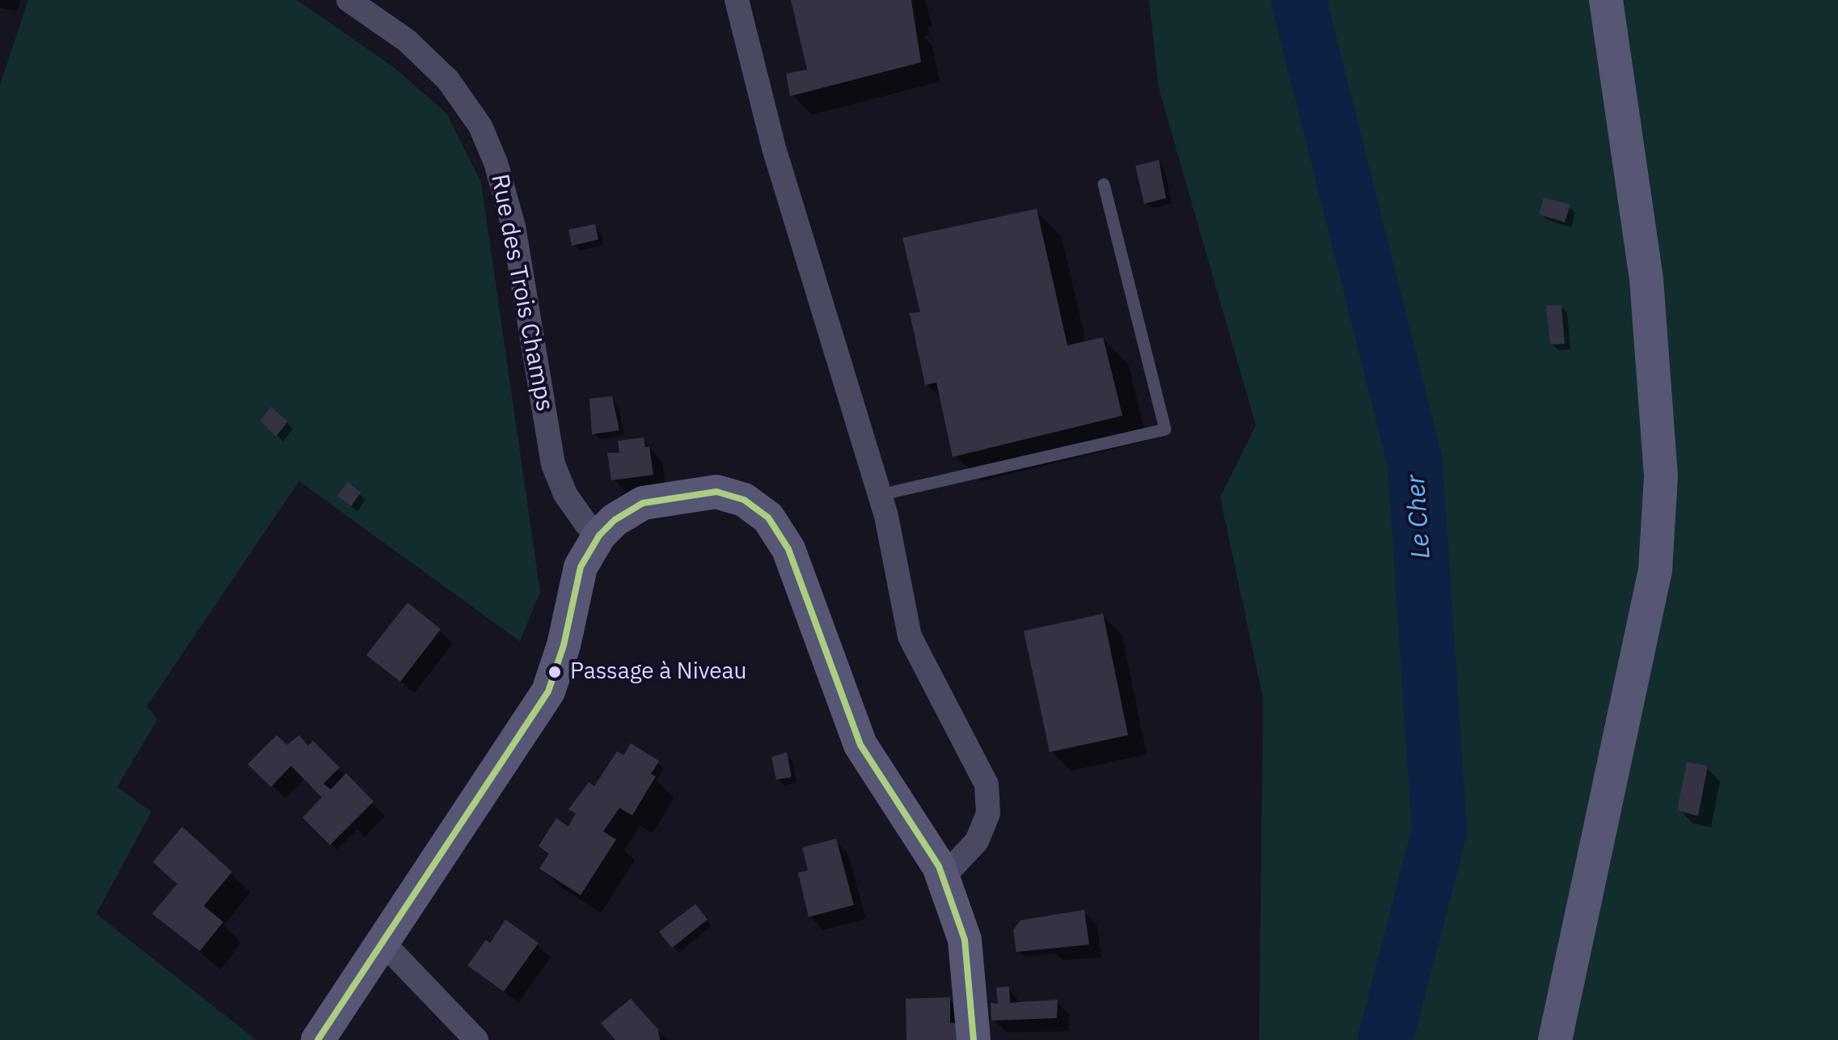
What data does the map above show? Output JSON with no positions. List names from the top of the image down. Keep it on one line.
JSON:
{"streets":{"street":["Rue des Trois Champs"]},"water":["Le Cher"],"places":["Passage à Niveau"]}
